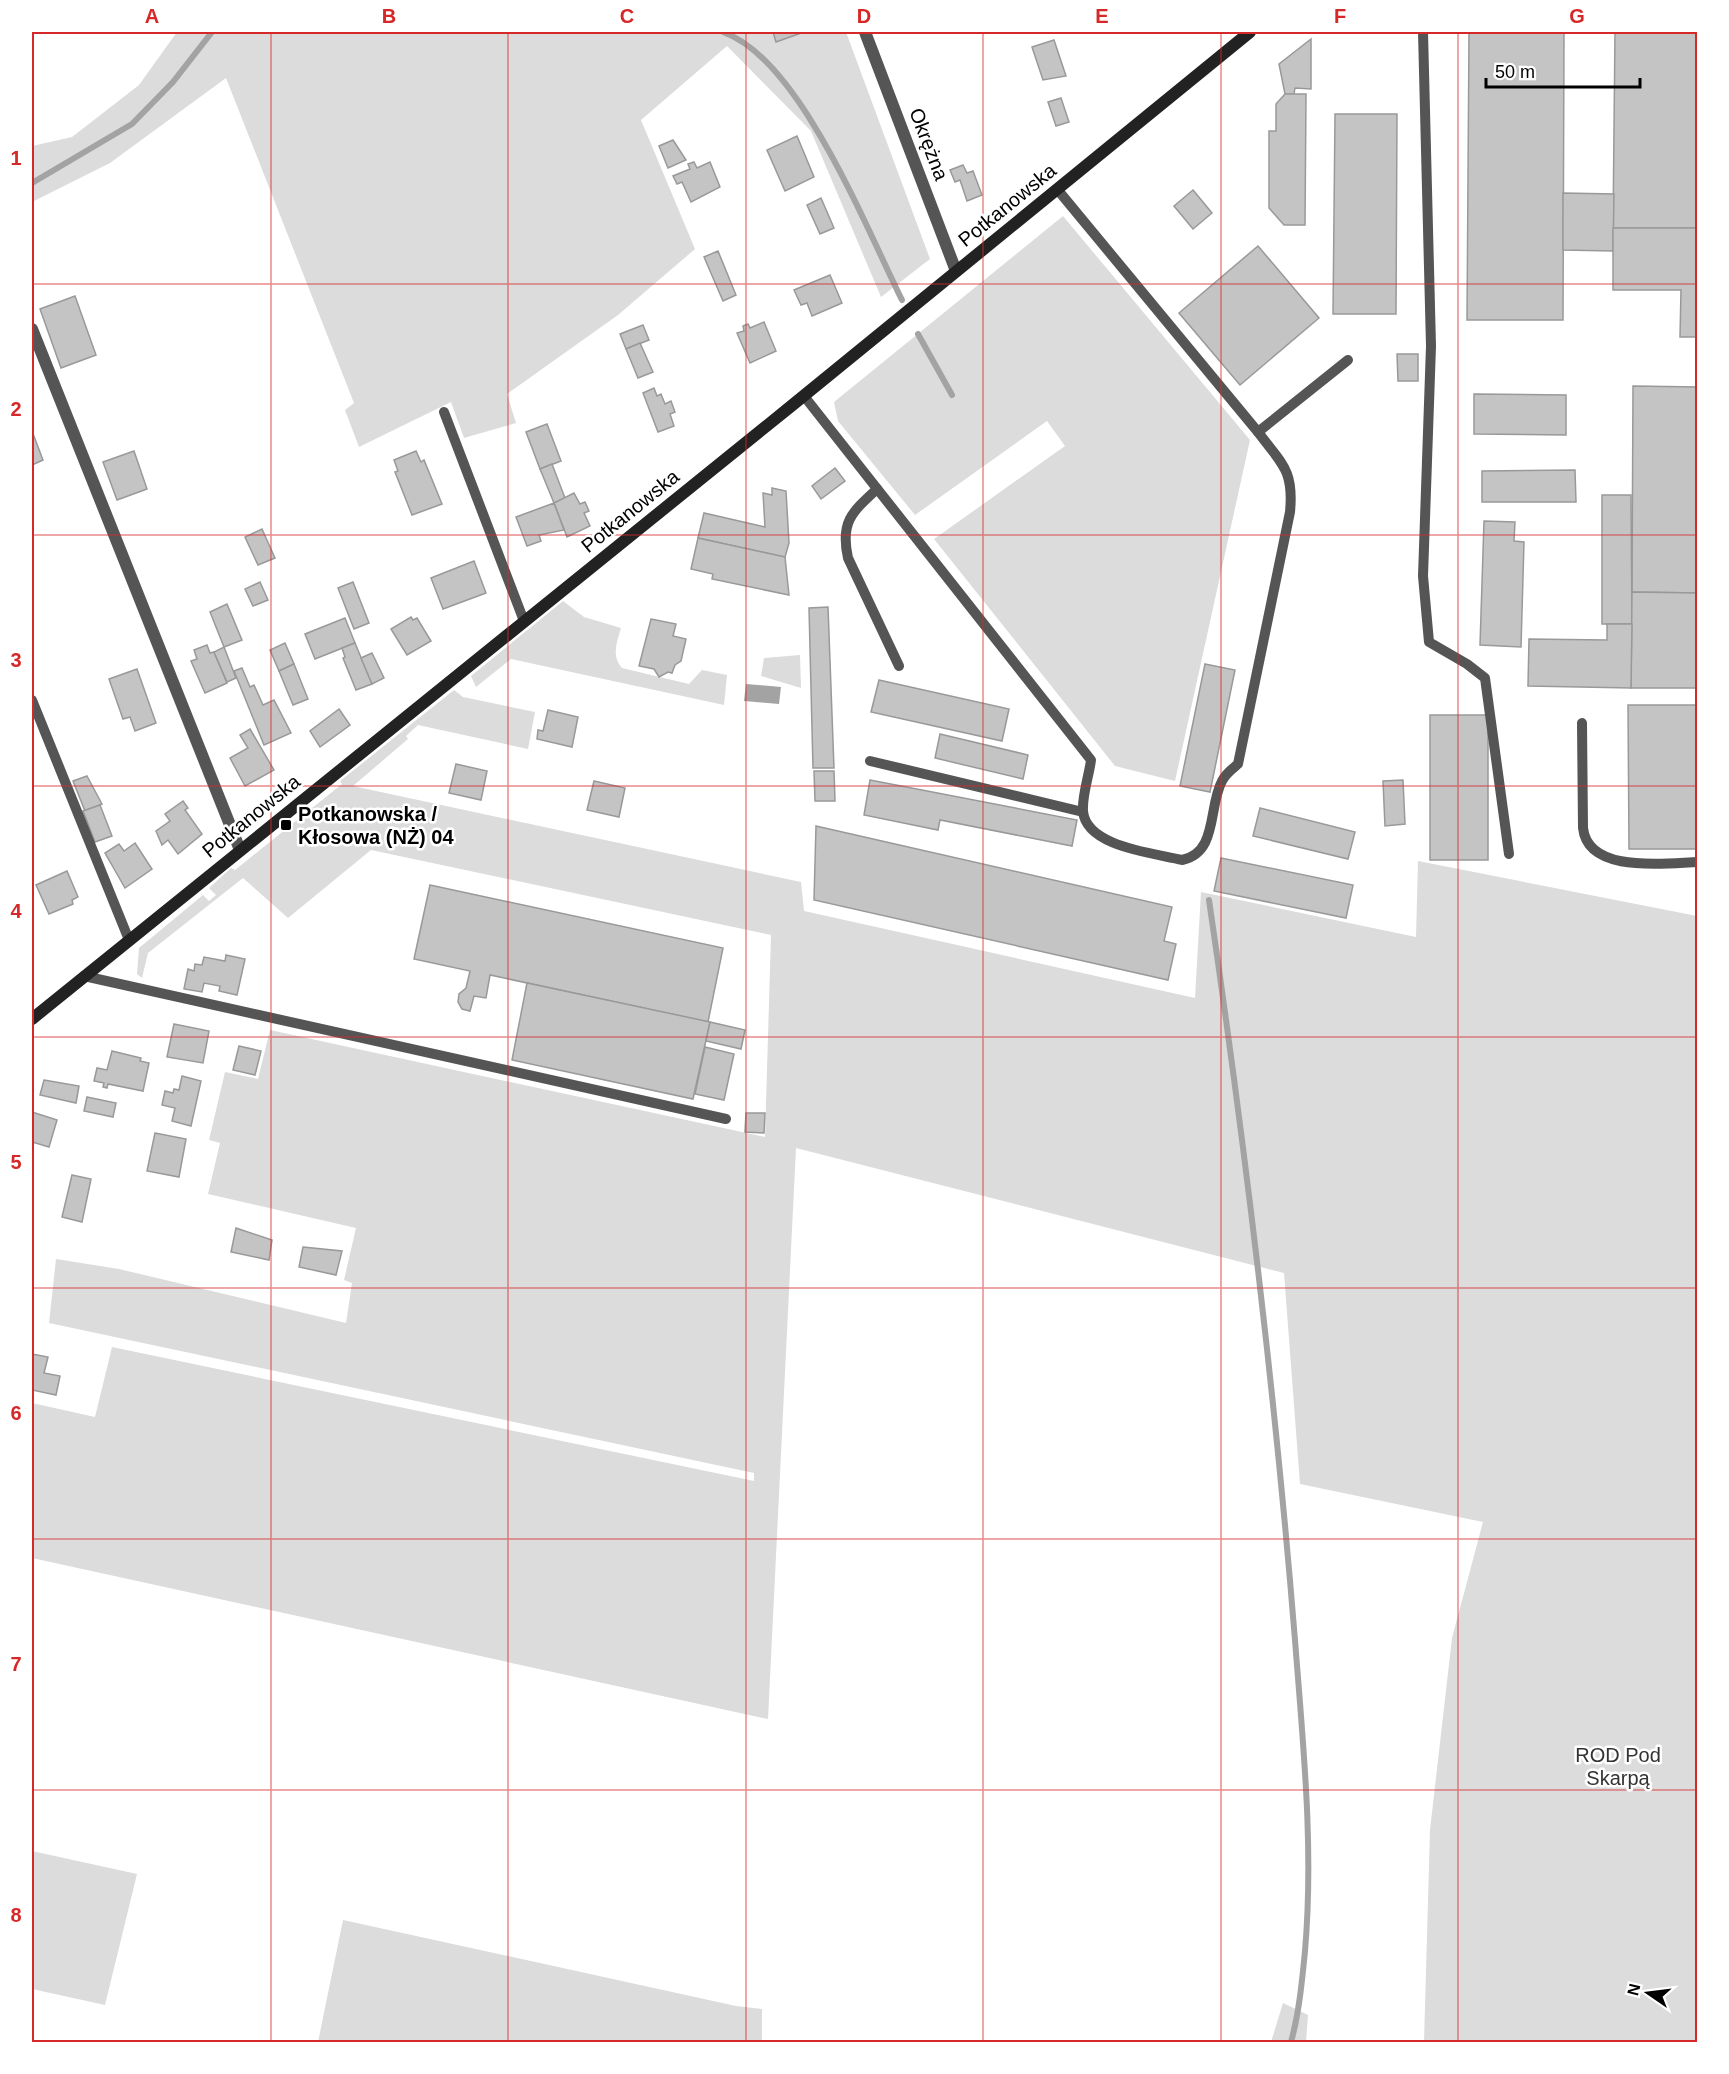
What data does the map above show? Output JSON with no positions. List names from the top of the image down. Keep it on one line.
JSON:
{"streets":{"street":["Okrężna","Potkanowska"]},"crossings":[["Okrężna","Potkanowska"]],"parks":["ROD Pod Skarpą"],"places":{"transit":["Potkanowska / Kłosowa (NŻ) 04"]},"scale_bar":"50 m","north":"left","grid":{"columns":["A","B","C","D","E","F","G"],"rows":["1","2","3","4","5","6","7","8"]}}
